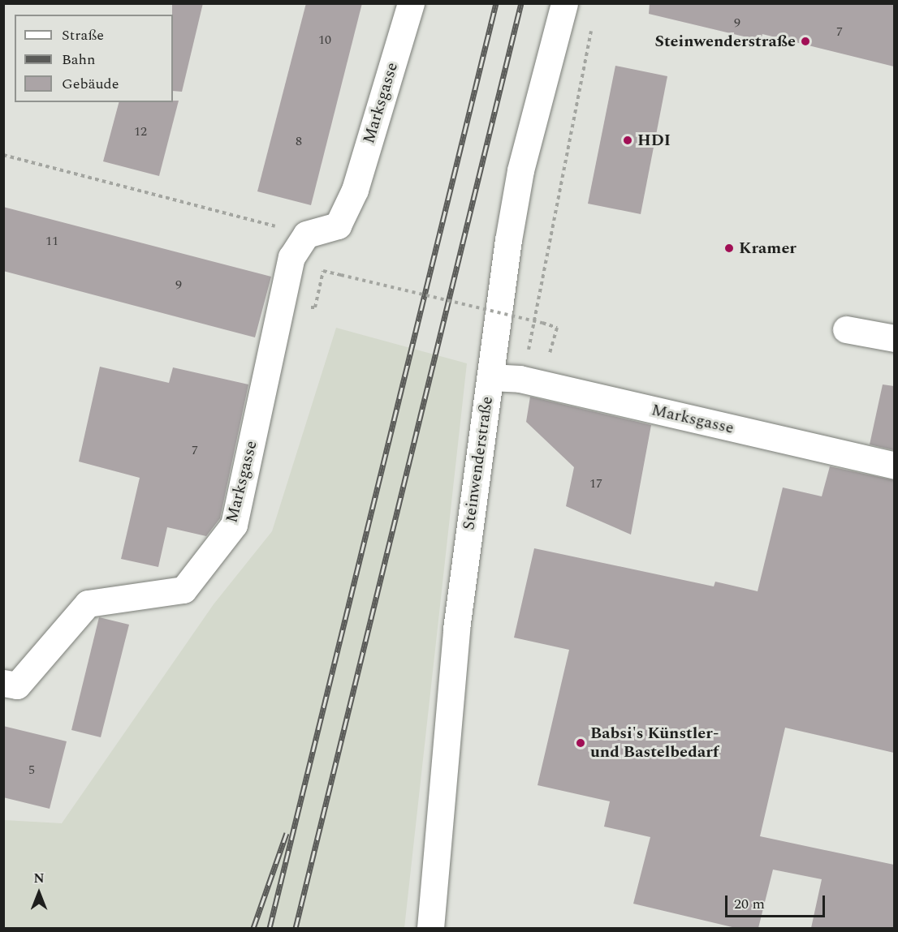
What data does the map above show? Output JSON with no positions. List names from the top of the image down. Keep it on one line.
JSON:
{"streets":{"street":["Marksgasse","Steinwenderstraße"]},"crossings":[["Marksgasse","Steinwenderstraße"]],"places":["Steinwenderstraße","HDI","Kramer","Babsi's Künstler- und Bastelbedarf"],"house_numbers":["9","7","10","12","8","11","9","7","17","5"],"legend":["Straße","Bahn","Gebäude"],"scale_bar":"20 m","north":"top"}
